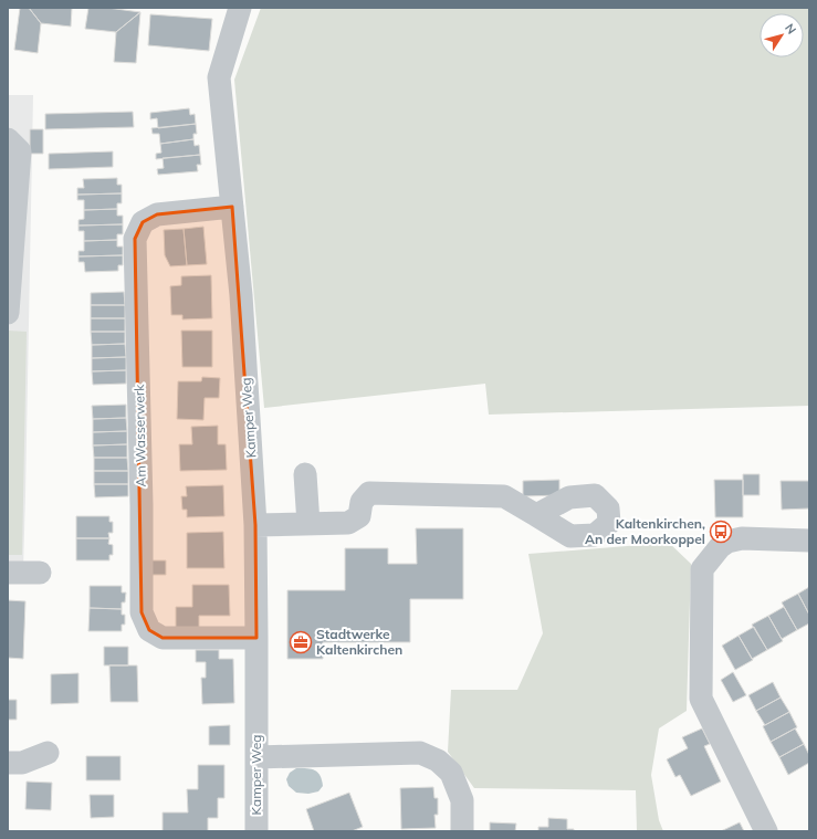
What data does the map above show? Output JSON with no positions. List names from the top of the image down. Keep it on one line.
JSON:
{"streets":{"street":["Kamper Weg","Am Wasserwerk"]},"crossings":[["Kamper Weg","Am Wasserwerk"]],"places":{"bus stop":["Kaltenkirchen, An der Moorkoppel"],"office":["Stadtwerke Kaltenkirchen"]},"north":"top right"}
